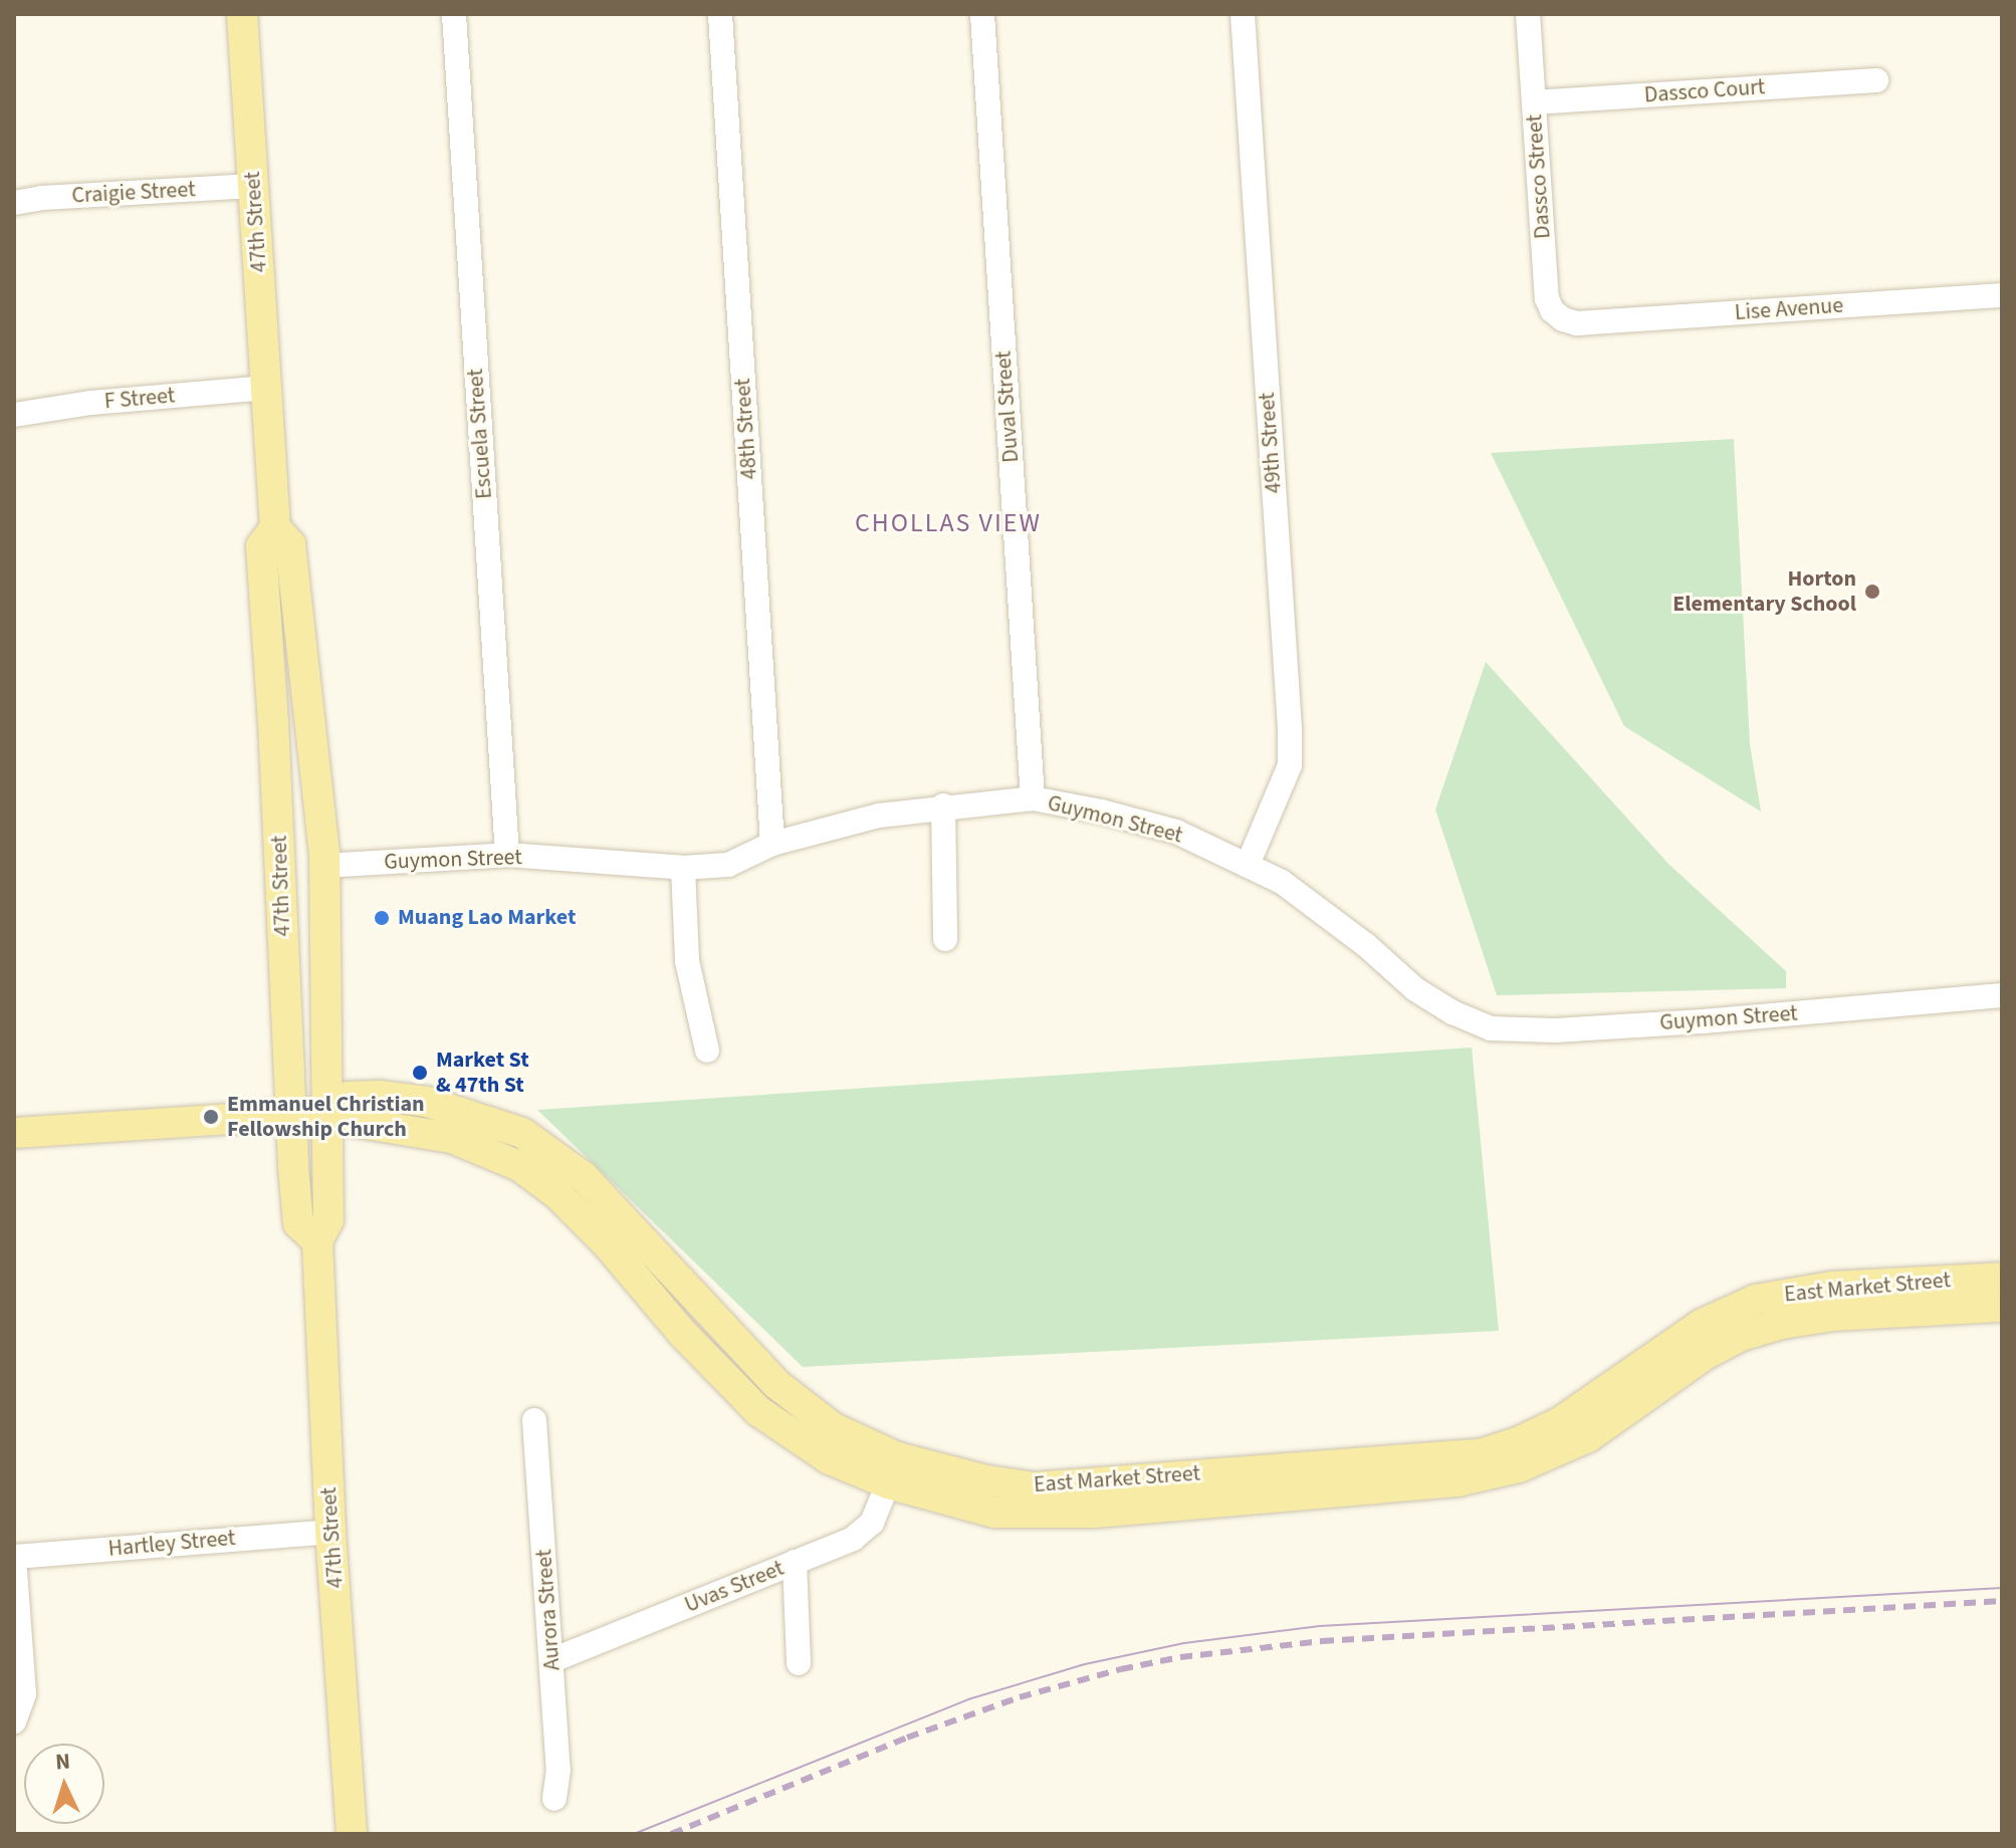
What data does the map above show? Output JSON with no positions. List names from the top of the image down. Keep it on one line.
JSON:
{"streets":{"main road":["47th Street","East Market Street"],"street":["Dassco Court","Dassco Street","Craigie Street","Lise Avenue","F Street","Duval Street","48th Street","Escuela Street","49th Street","Guymon Street","Hartley Street","Uvas Street","Aurora Street"]},"crossings":[["Dassco Court","Dassco Street"],["Dassco Street","Lise Avenue"],["Craigie Street","47th Street"],["47th Street","F Street"],["47th Street","Guymon Street"],["47th Street","East Market Street"],["47th Street","Hartley Street"],["Duval Street","Guymon Street"],["48th Street","Guymon Street"],["Escuela Street","Guymon Street"],["49th Street","Guymon Street"],["East Market Street","Uvas Street"],["Uvas Street","Aurora Street"]],"districts":["CHOLLAS VIEW"],"places":["Horton Elementary School","Muang Lao Market","Market St & 47th St","Emmanuel Christian Fellowship Church"],"north":"top"}
